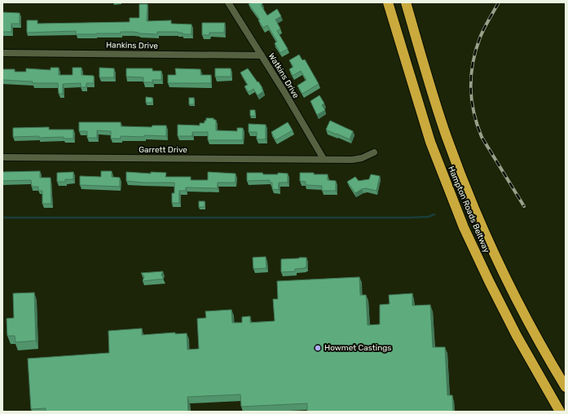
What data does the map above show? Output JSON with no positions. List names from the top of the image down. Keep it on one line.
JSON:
{"streets":{"highway":["Hampton Roads Beltway"],"street":["Hankins Drive","Watkins Drive","Garrett Drive"]},"crossings":[["Hankins Drive","Watkins Drive"],["Watkins Drive","Garrett Drive"]],"places":["Howmet Castings"]}
